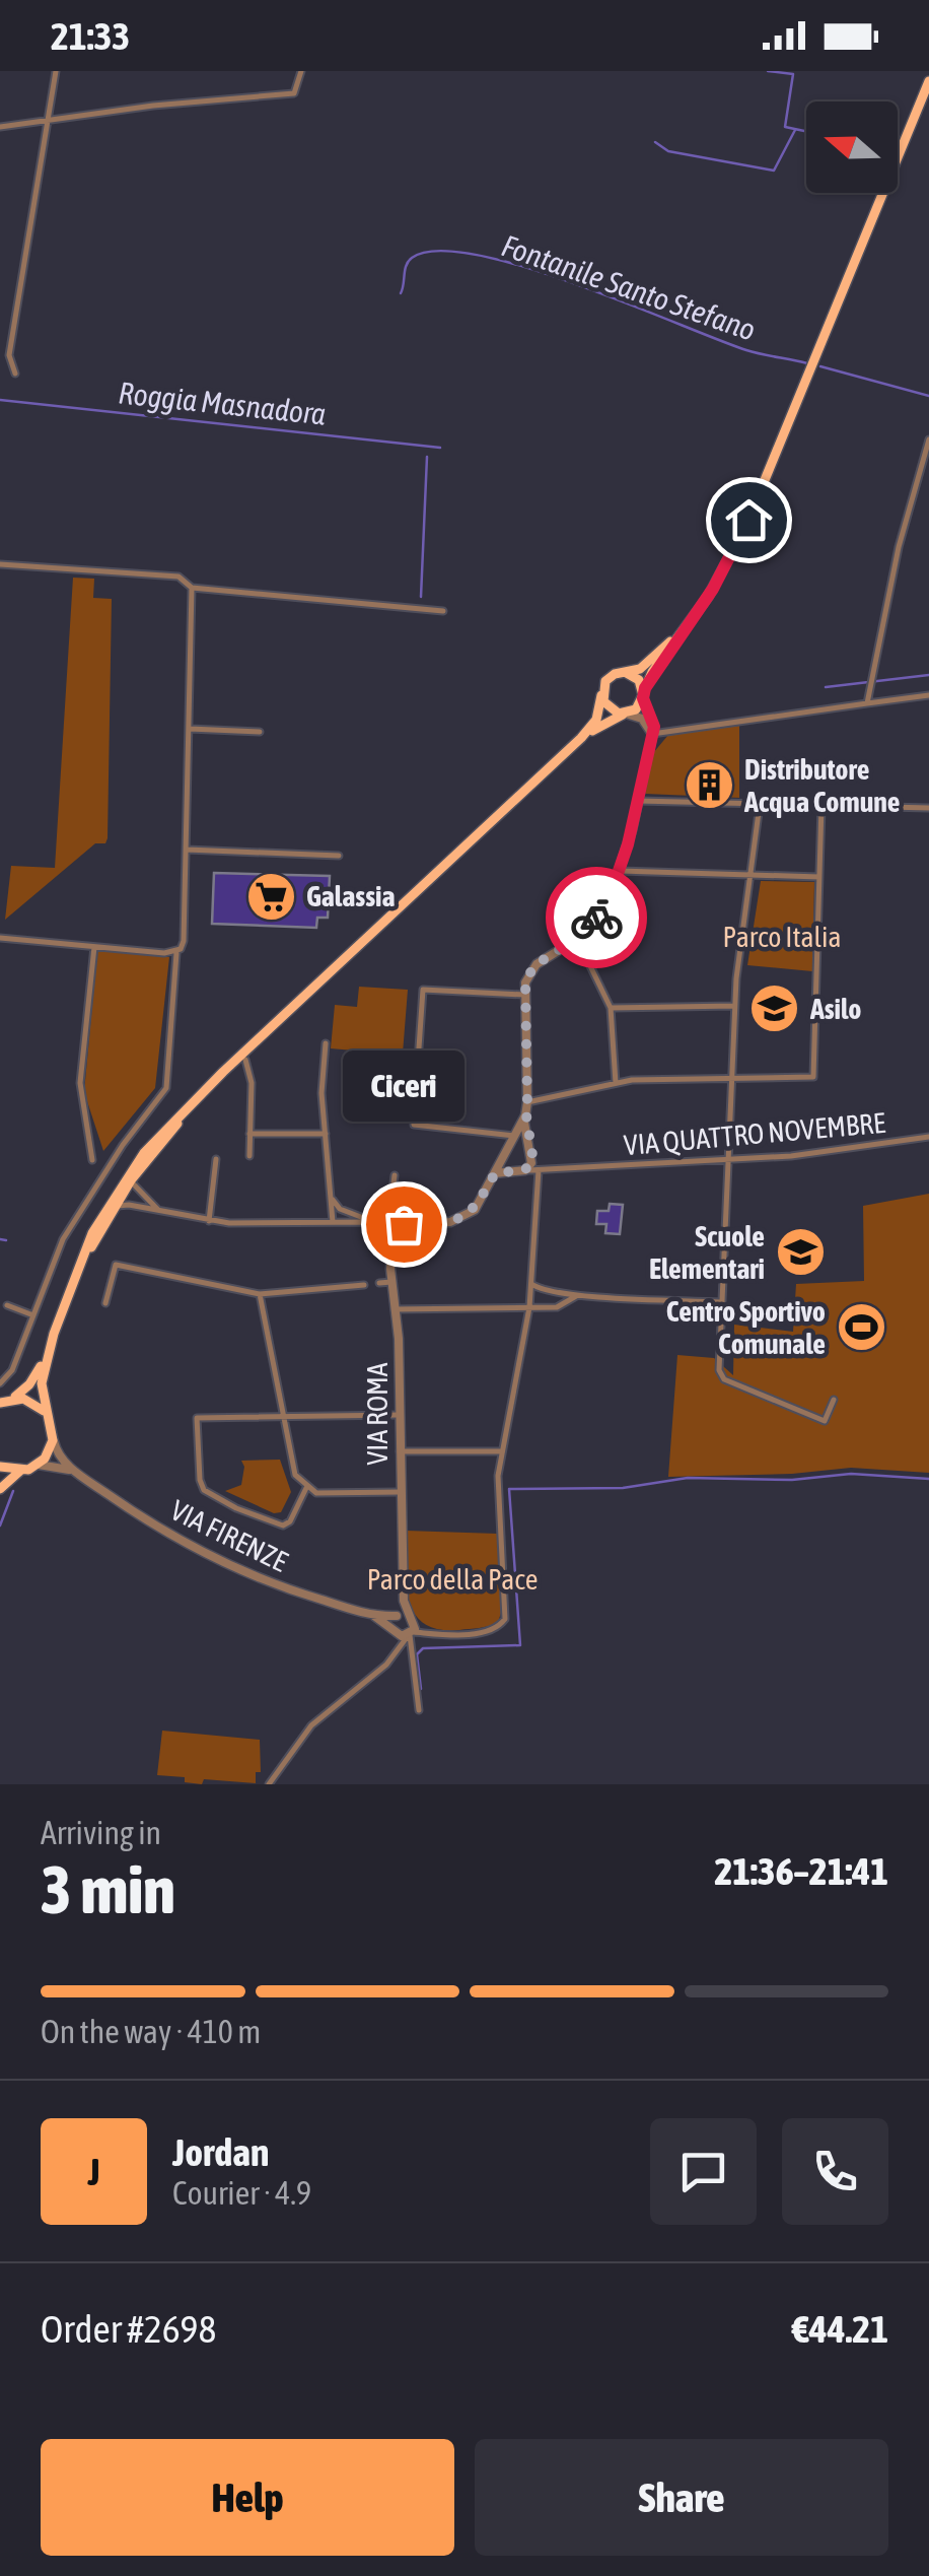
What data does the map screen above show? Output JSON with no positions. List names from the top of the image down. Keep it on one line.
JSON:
{"streets":{"street":["VIA QUATTRO NOVEMBRE","VIA ROMA","VIA FIRENZE"]},"crossings":[["VIA ROMA","VIA FIRENZE"]],"water":["Fontanile Santo Stefano","Roggia Masnadora"],"parks":["Parco Italia","Parco della Pace"],"places":{"building":["Distributore Acqua Comune"],"supermarket":["Galassia"],"school or university":["Asilo","Scuole Elementari"],"other":["Ciceri"],"sports":["Centro Sportivo Comunale"]},"north":"left","page":{"status":"21:33","bubble":"Ciceri","heading":["3 min","Arriving in","21:36–21:41"],"panel":["Jordan","Courier · 4.9","Order #2698","€44.21"],"bar":"On the way · 410 m","round":"J","buttons":["Help","Share"]}}
